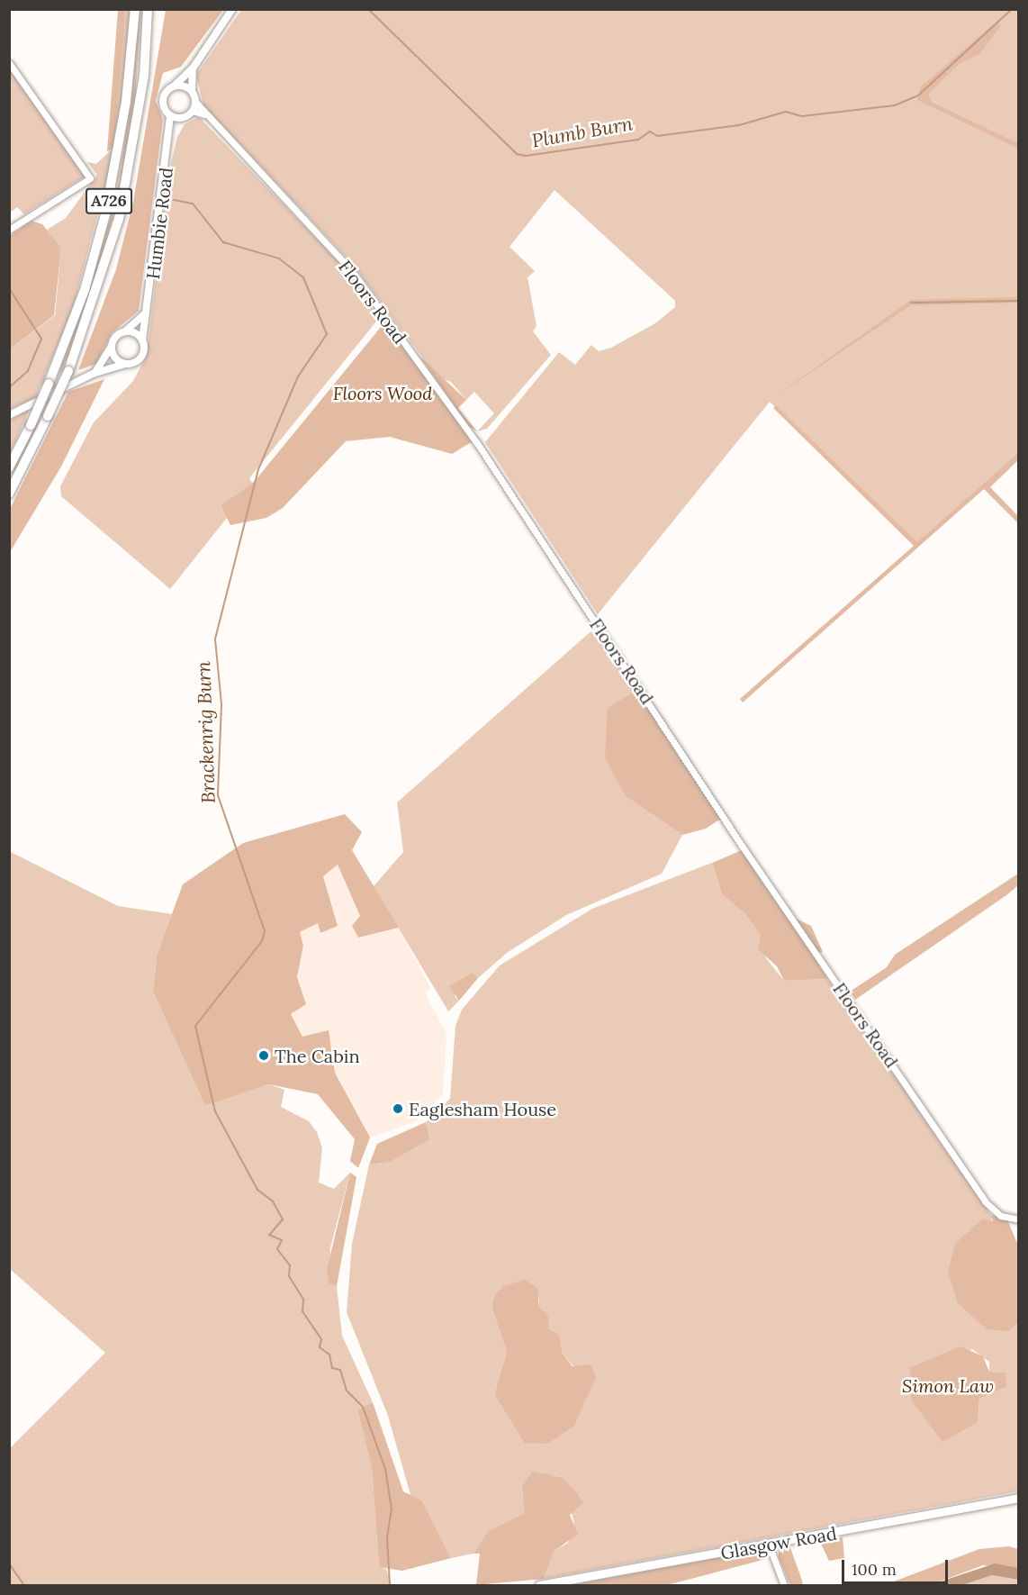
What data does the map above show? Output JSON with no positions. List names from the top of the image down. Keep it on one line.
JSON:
{"streets":{"highway":["A726"],"main road":["Glasgow Road"],"street":["Humbie Road","Floors Road"]},"crossings":[["Humbie Road","Floors Road"]],"water":["Plumb Burn","Brackenrig Burn"],"parks":["Floors Wood","Simon Law"],"places":["The Cabin","Eaglesham House"],"scale_bar":"100 m"}
